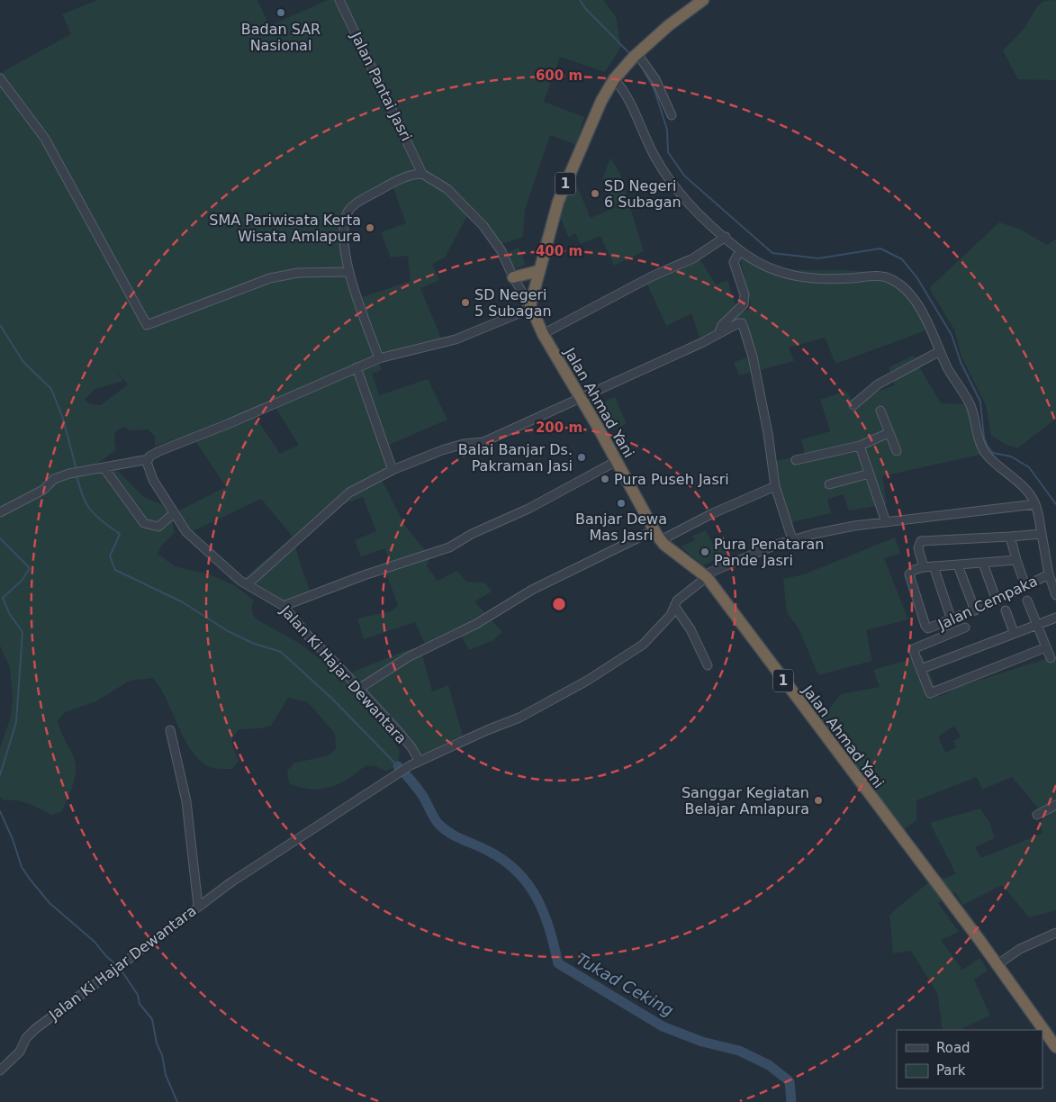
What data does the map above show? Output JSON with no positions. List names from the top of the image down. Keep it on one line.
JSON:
{"streets":{"highway":["1","Jalan Ahmad Yani"],"street":["Jalan Pantai Jasri","Jalan Cempaka","Jalan Ki Hajar Dewantara"]},"crossings":[["1","Jalan Ahmad Yani"]],"water":["Tukad Ceking"],"places":["Badan SAR Nasional","SD Negeri 6 Subagan","SMA Pariwisata Kerta Wisata Amlapura","SD Negeri 5 Subagan","Balai Banjar Ds. Pakraman Jasi","Pura Puseh Jasri","Banjar Dewa Mas Jasri","Pura Penataran Pande Jasri","Sanggar Kegiatan Belajar Amlapura"],"legend":["Road","Park"],"rings":["600 m","400 m","200 m"]}
